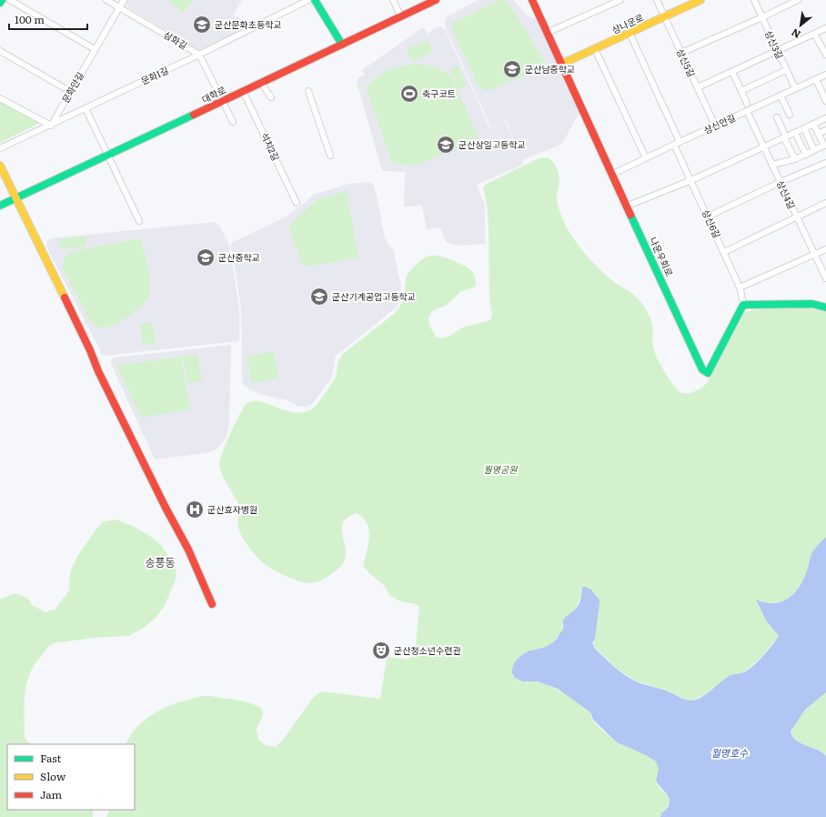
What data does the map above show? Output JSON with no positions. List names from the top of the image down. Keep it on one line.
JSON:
{"streets":{"street":["상나운로","삼화길","상신3길","상신5길","문화1길","문화안길","대학로","상신안길","석치2길","상신4길","상신6길","나운우회로"]},"crossings":[["상나운로","상신5길"],["상나운로","상신6길"],["상나운로","나운우회로"],["삼화길","문화1길"],["삼화길","문화안길"],["상신3길","상신안길"],["상신5길","상신안길"],["문화1길","문화안길"],["대학로","석치2길"],["상신안길","상신4길"],["상신안길","상신6길"],["상신안길","나운우회로"],["상신6길","나운우회로"]],"districts":["송풍동"],"water":["월명호수"],"parks":["월명공원"],"places":{"school or university":["군산문화초등학교","군산남중학교","군산상일고등학교","군산중학교","군산기계공업고등학교"],"sports":["축구코트"],"hospital":["군산효자병원"],"theatre":["군산청소년수련관"]},"legend":["Fast","Slow","Jam"],"scale_bar":"100 m","north":"bottom left"}
